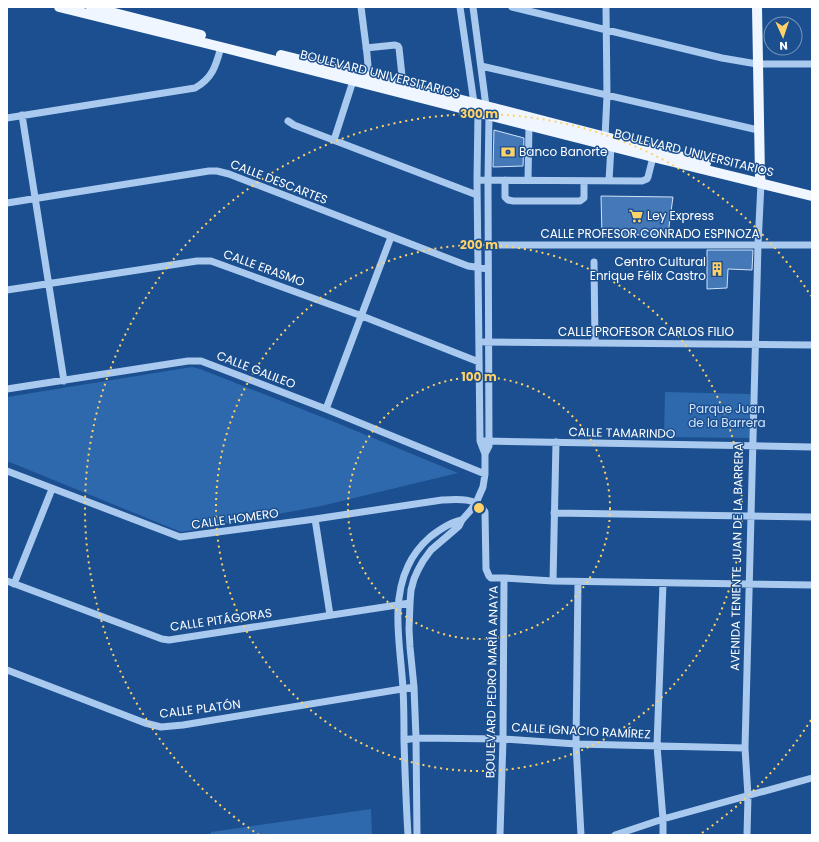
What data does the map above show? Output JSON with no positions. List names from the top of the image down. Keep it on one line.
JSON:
{"streets":{"main road":["BOULEVARD UNIVERSITARIOS","AVENIDA TENIENTE JUAN DE LA BARRERA"],"street":["CALLE DESCARTES","CALLE PROFESOR CONRADO ESPINOZA","CALLE ERASMO","CALLE PROFESOR CARLOS FILIO","CALLE GALILEO","CALLE TAMARINDO","CALLE HOMERO","CALLE PITÁGORAS","BOULEVARD PEDRO MARÍA ANAYA","CALLE PLATÓN","CALLE IGNACIO RAMÍREZ"]},"crossings":[["BOULEVARD UNIVERSITARIOS","AVENIDA TENIENTE JUAN DE LA BARRERA"],["CALLE PROFESOR CONRADO ESPINOZA","AVENIDA TENIENTE JUAN DE LA BARRERA"],["CALLE PROFESOR CARLOS FILIO","AVENIDA TENIENTE JUAN DE LA BARRERA"],["CALLE TAMARINDO","AVENIDA TENIENTE JUAN DE LA BARRERA"],["CALLE HOMERO","BOULEVARD PEDRO MARÍA ANAYA"],["AVENIDA TENIENTE JUAN DE LA BARRERA","CALLE IGNACIO RAMÍREZ"],["BOULEVARD PEDRO MARÍA ANAYA","CALLE IGNACIO RAMÍREZ"]],"parks":["Parque Juan de la Barrera"],"places":{"bank":["Banco Banorte"],"supermarket":["Ley Express"],"building":["Centro Cultural Enrique Félix Castro"]},"north":"bottom","rings":["300 m","200 m","100 m"]}
